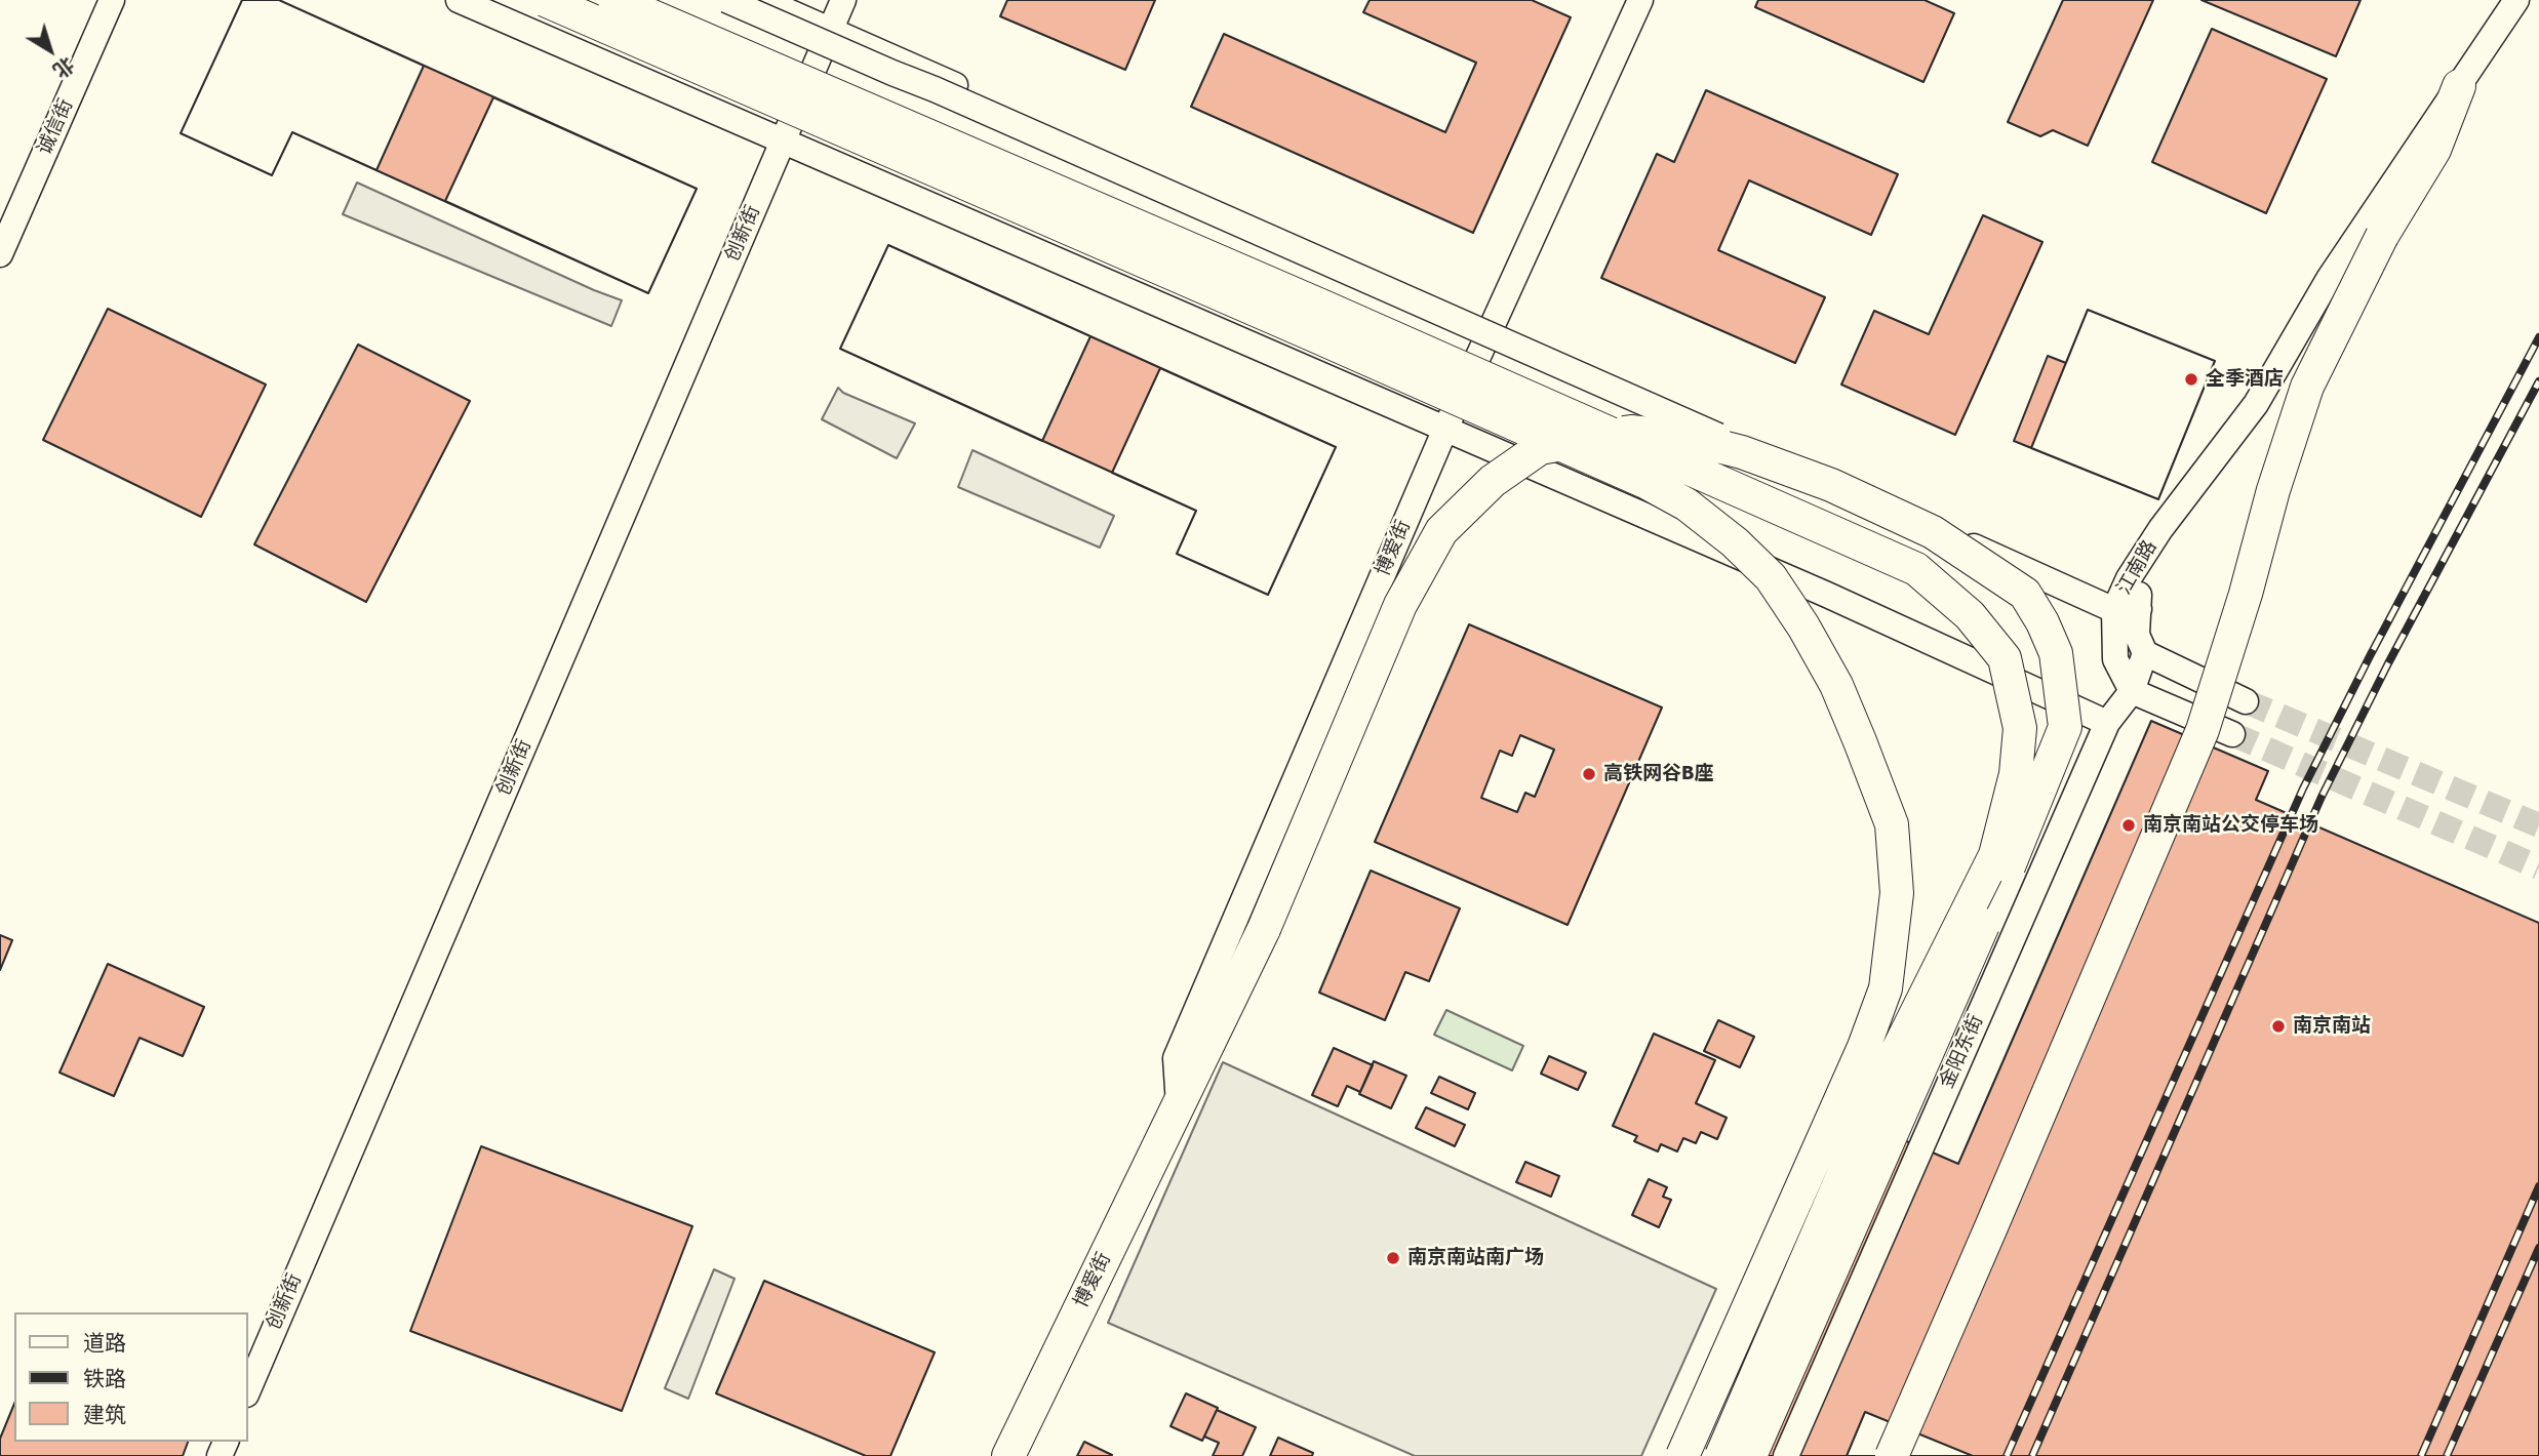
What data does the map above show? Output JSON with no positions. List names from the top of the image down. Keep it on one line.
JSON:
{"streets":{"main road":["博爱街"],"street":["诚信街","创新街","江南路","金阳东街"]},"crossings":[["江南路","金阳东街"]],"places":["全季酒店","高铁网谷B座","南京南站公交停车场","南京南站","南京南站南广场"],"legend":["道路","铁路","建筑"],"north":"bottom right"}
